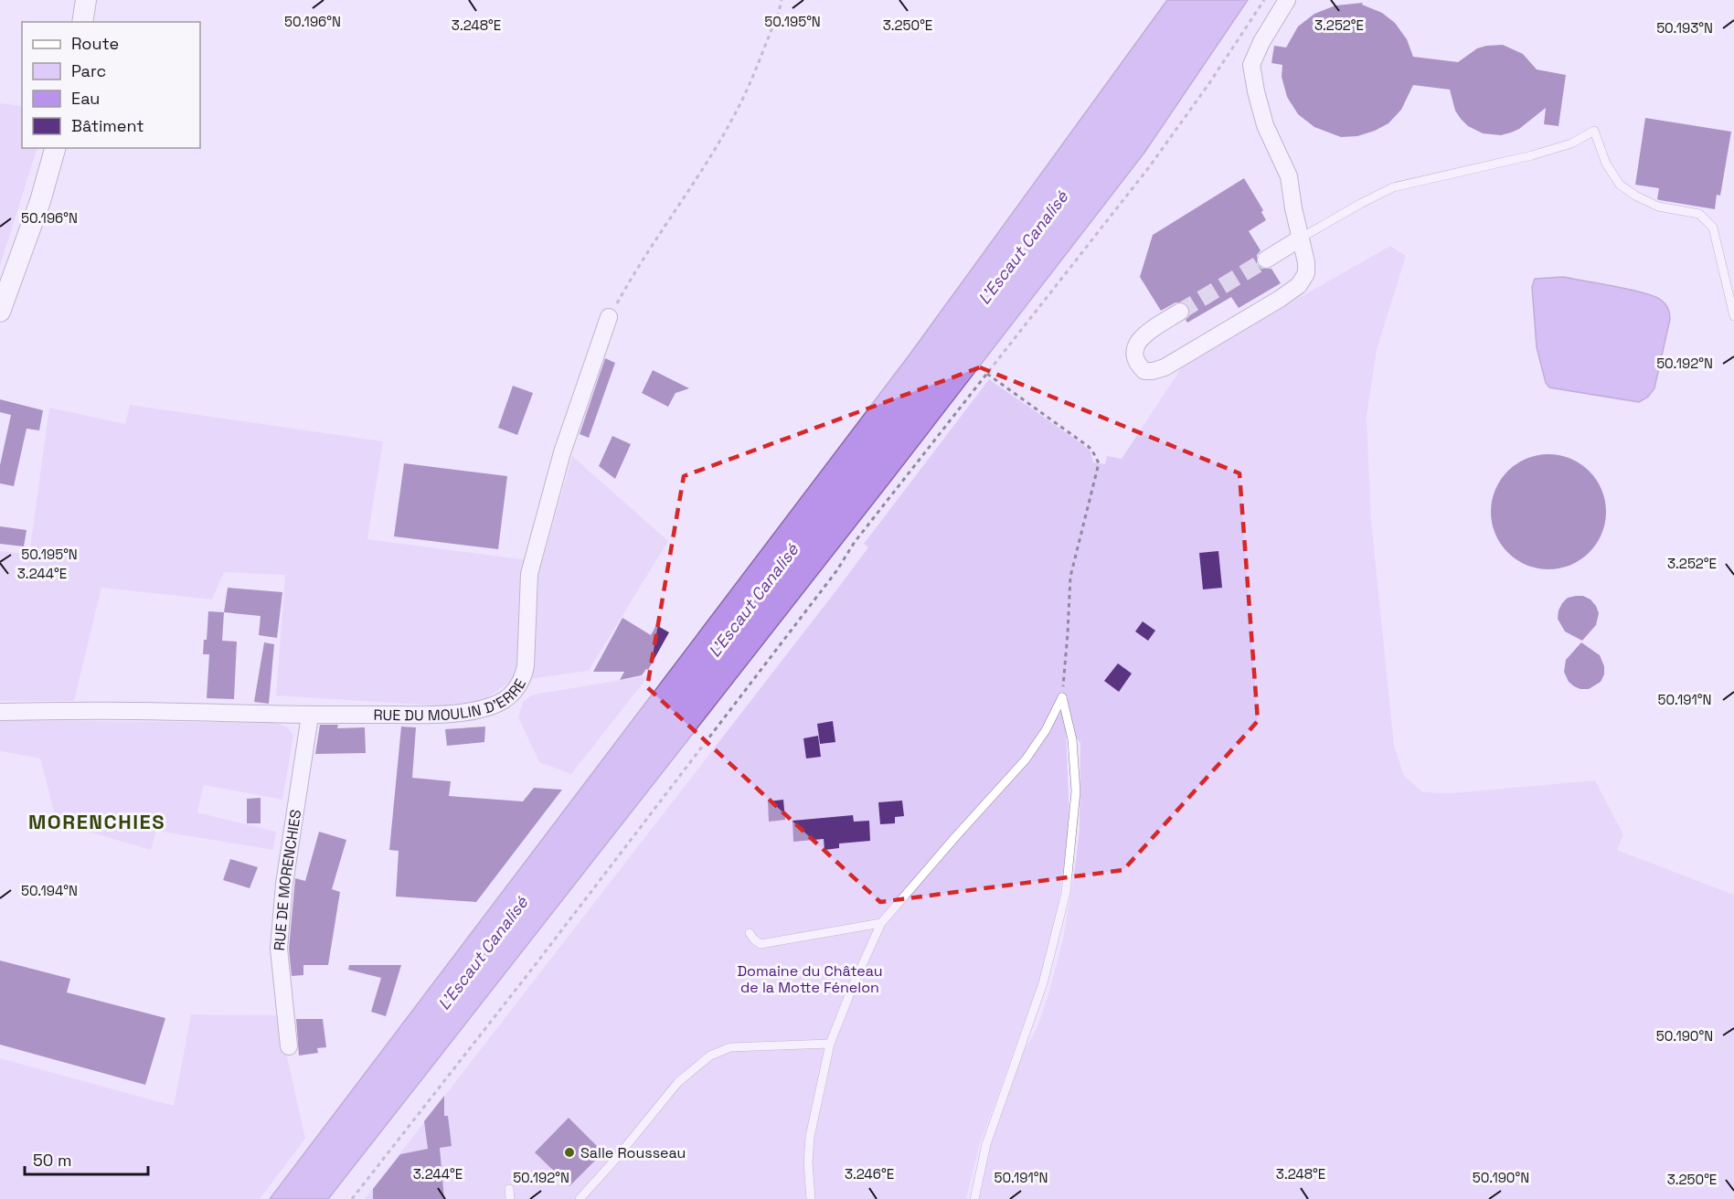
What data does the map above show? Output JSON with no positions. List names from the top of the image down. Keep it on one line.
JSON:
{"streets":{"street":["RUE DU MOULIN D'ERRE","RUE DE MORENCHIES"]},"crossings":[["RUE DU MOULIN D'ERRE","RUE DE MORENCHIES"]],"districts":["MORENCHIES"],"water":["L'Escaut Canalisé"],"parks":["Domaine du Château de la Motte Fénelon"],"places":["Salle Rousseau"],"legend":["Route","Parc","Eau","Bâtiment"],"scale_bar":"50 m","coordinates":["50.195°N","50.196°N","3.248°E","3.250°E","3.252°E","50.193°N","50.192°N","3.244°E","50.191°N","50.194°N","50.190°N","3.246°E"]}
